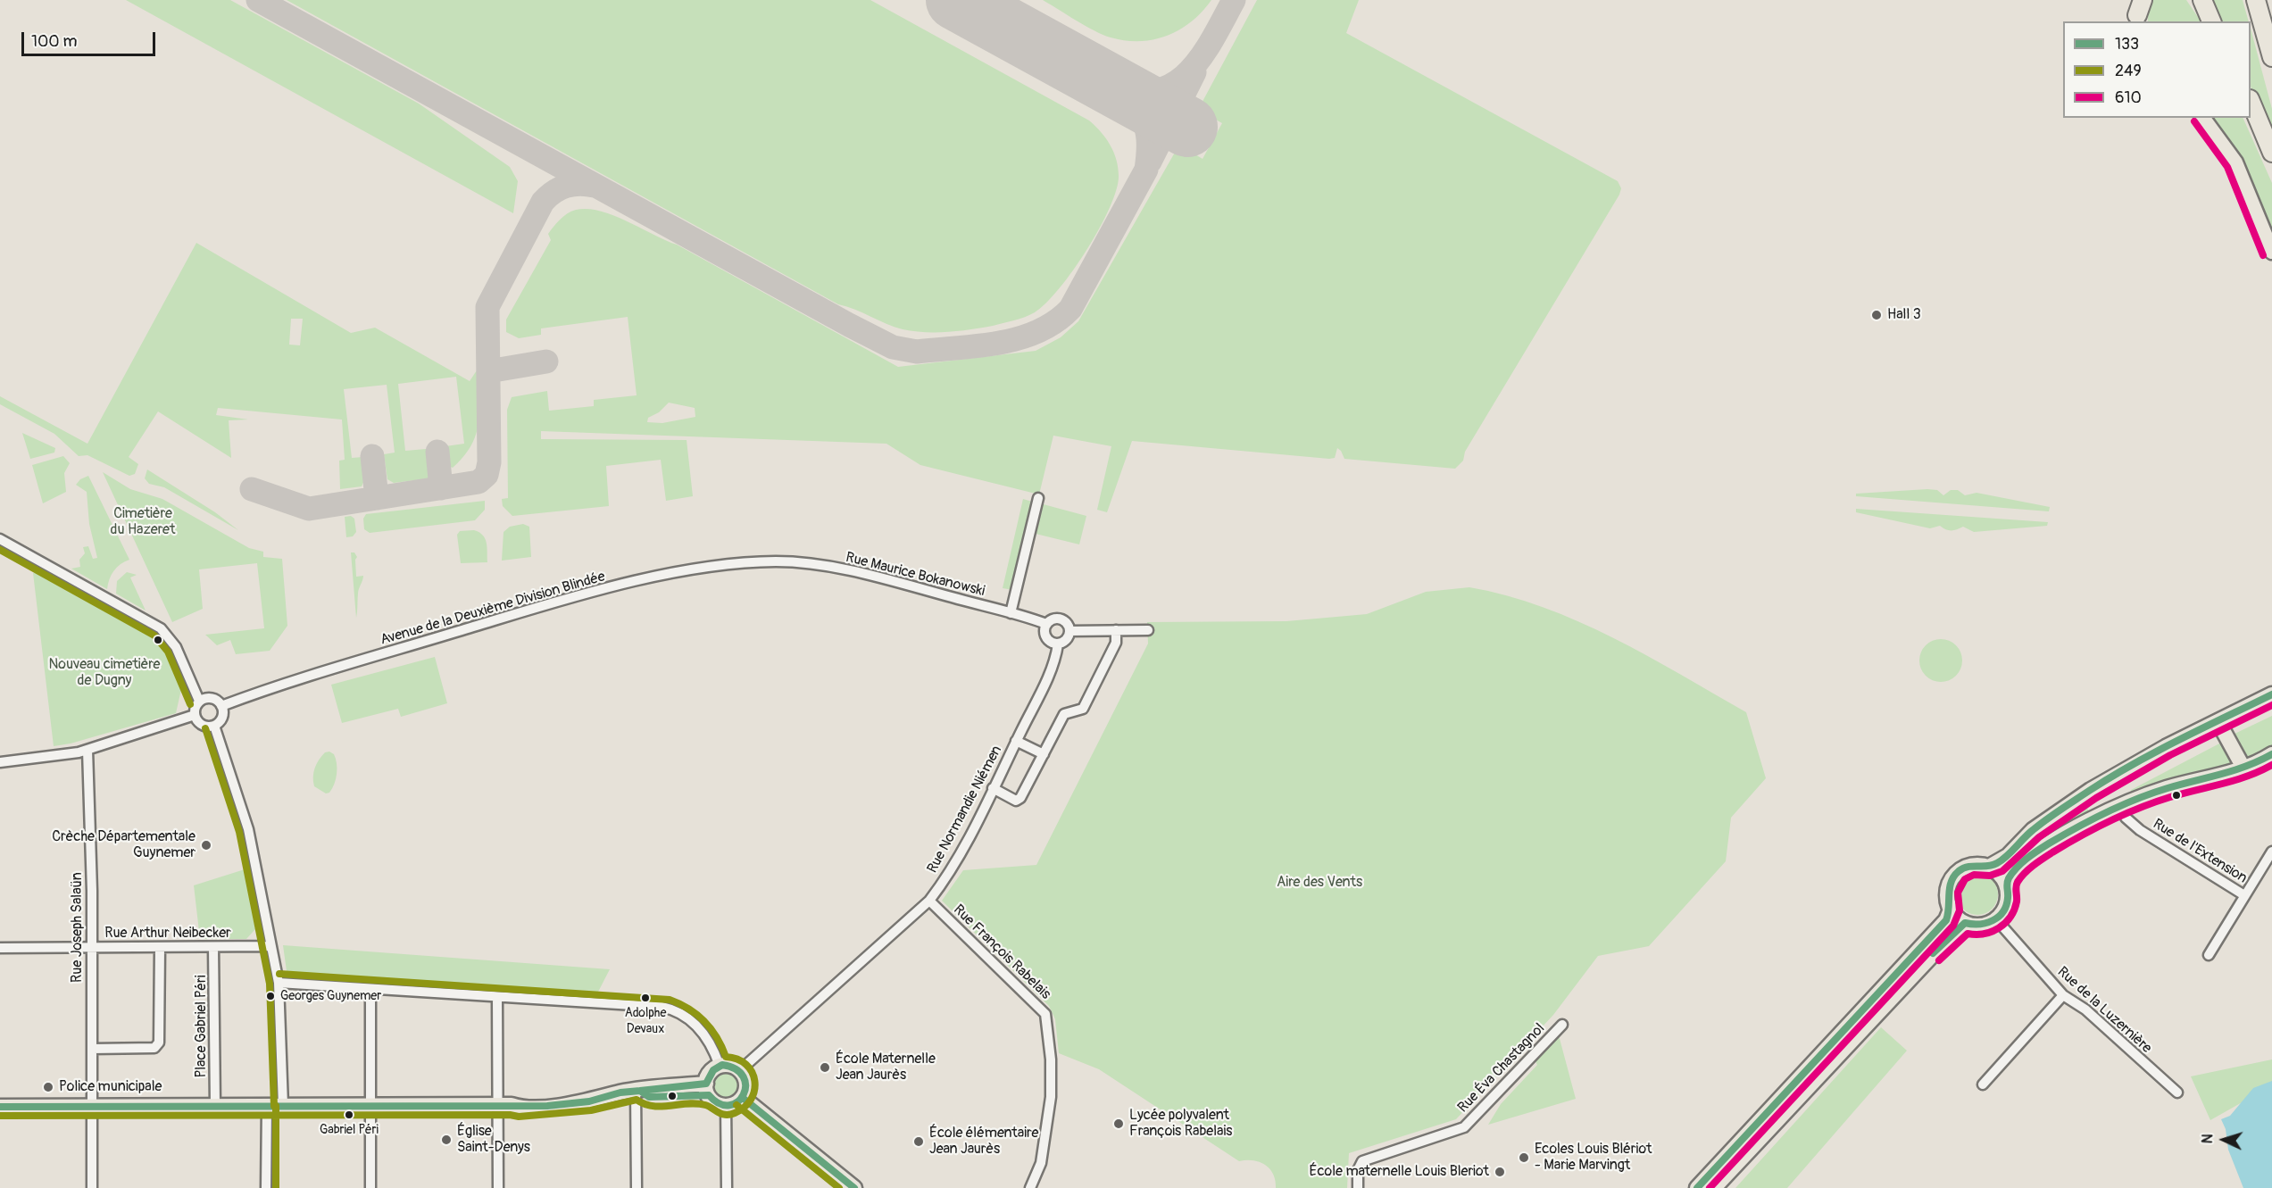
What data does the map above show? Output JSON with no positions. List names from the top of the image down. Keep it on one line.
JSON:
{"streets":{"street":["Rue Maurice Bokanowski","Avenue de la Deuxième Division Blindée","Rue Normandie Niémen","Rue de l'Extension","Rue Joseph Salaün","Rue Arthur Neibecker","Rue François Rabelais","Rue de la Luzernière","Place Gabriel Péri","Rue Éva Chastagnol"]},"crossings":[["Rue Maurice Bokanowski","Avenue de la Deuxième Division Blindée"],["Rue Maurice Bokanowski","Rue Normandie Niémen"],["Rue Normandie Niémen","Rue François Rabelais"],["Rue Joseph Salaün","Rue Arthur Neibecker"],["Rue Arthur Neibecker","Place Gabriel Péri"]],"parks":["Cimetière du Hazeret","Nouveau cimetière de Dugny","Aire des Vents"],"places":["Hall 3","Crèche Départementale Guynemer","Georges Guynemer","Adolphe Devaux","École Maternelle Jean Jaurès","Police municipale","Gabriel Péri","Lycée polyvalent François Rabelais","Église Saint-Denys","École élémentaire Jean Jaurès","Ecoles Louis Blériot - Marie Marvingt","École maternelle Louis Bleriot"],"lines":["transit line 610","transit line 249","transit line 133"],"legend":["133","249","610"],"scale_bar":"100 m","north":"left"}
